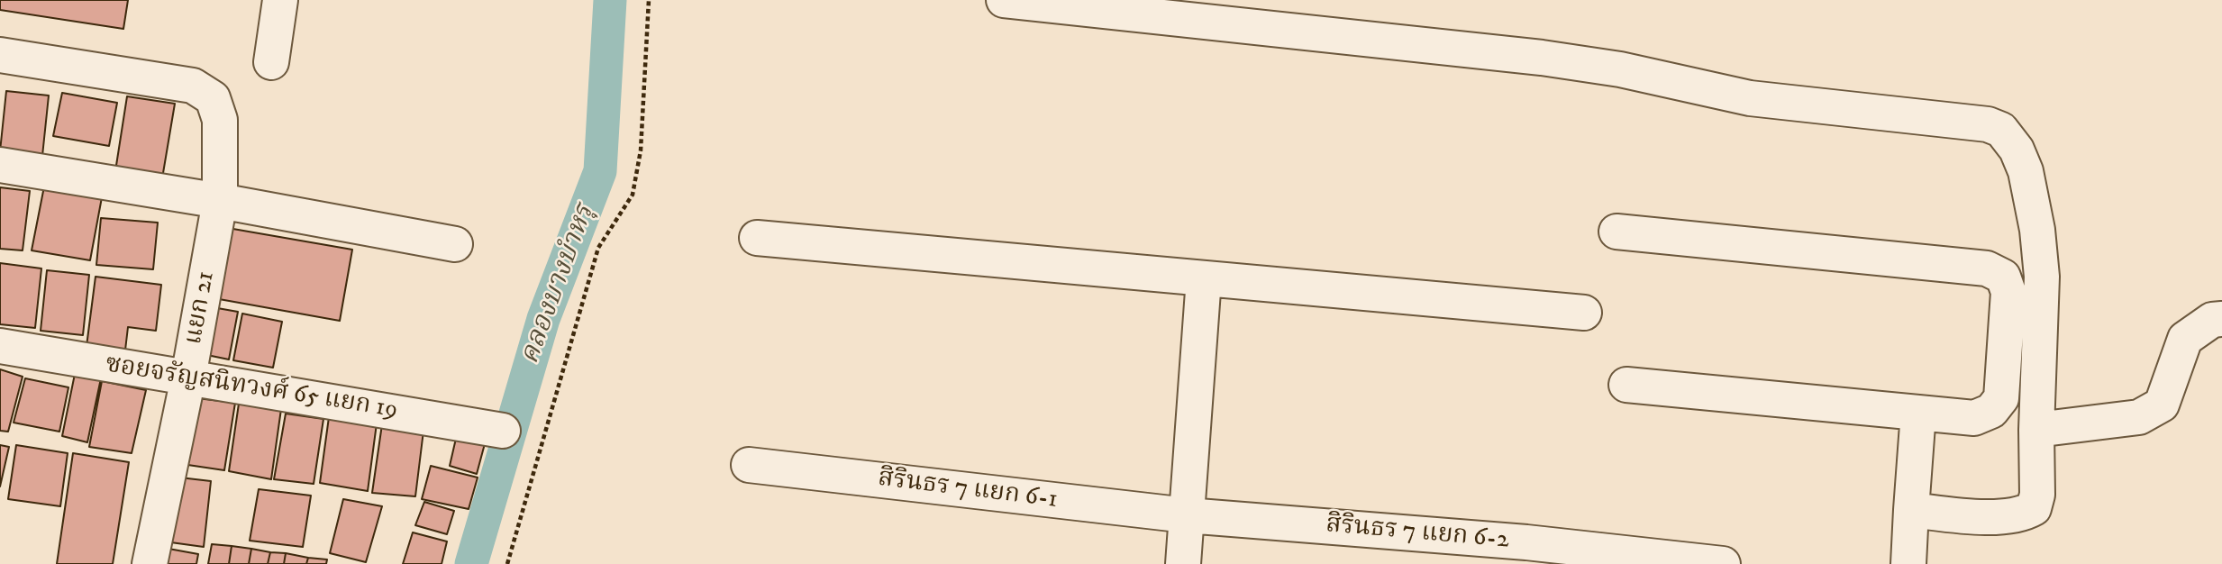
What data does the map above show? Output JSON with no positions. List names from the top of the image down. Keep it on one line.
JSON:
{"streets":{"street":["แยก 21","ซอยจรัญสนิทวงศ์ 65 แยก 19","สิรินธร 7 แยก 6-1","สิรินธร 7 แยก 6-2"]},"crossings":[["แยก 21","ซอยจรัญสนิทวงศ์ 65 แยก 19"],["สิรินธร 7 แยก 6-1","สิรินธร 7 แยก 6-2"]],"water":["คลองบางบำหรุ"]}
